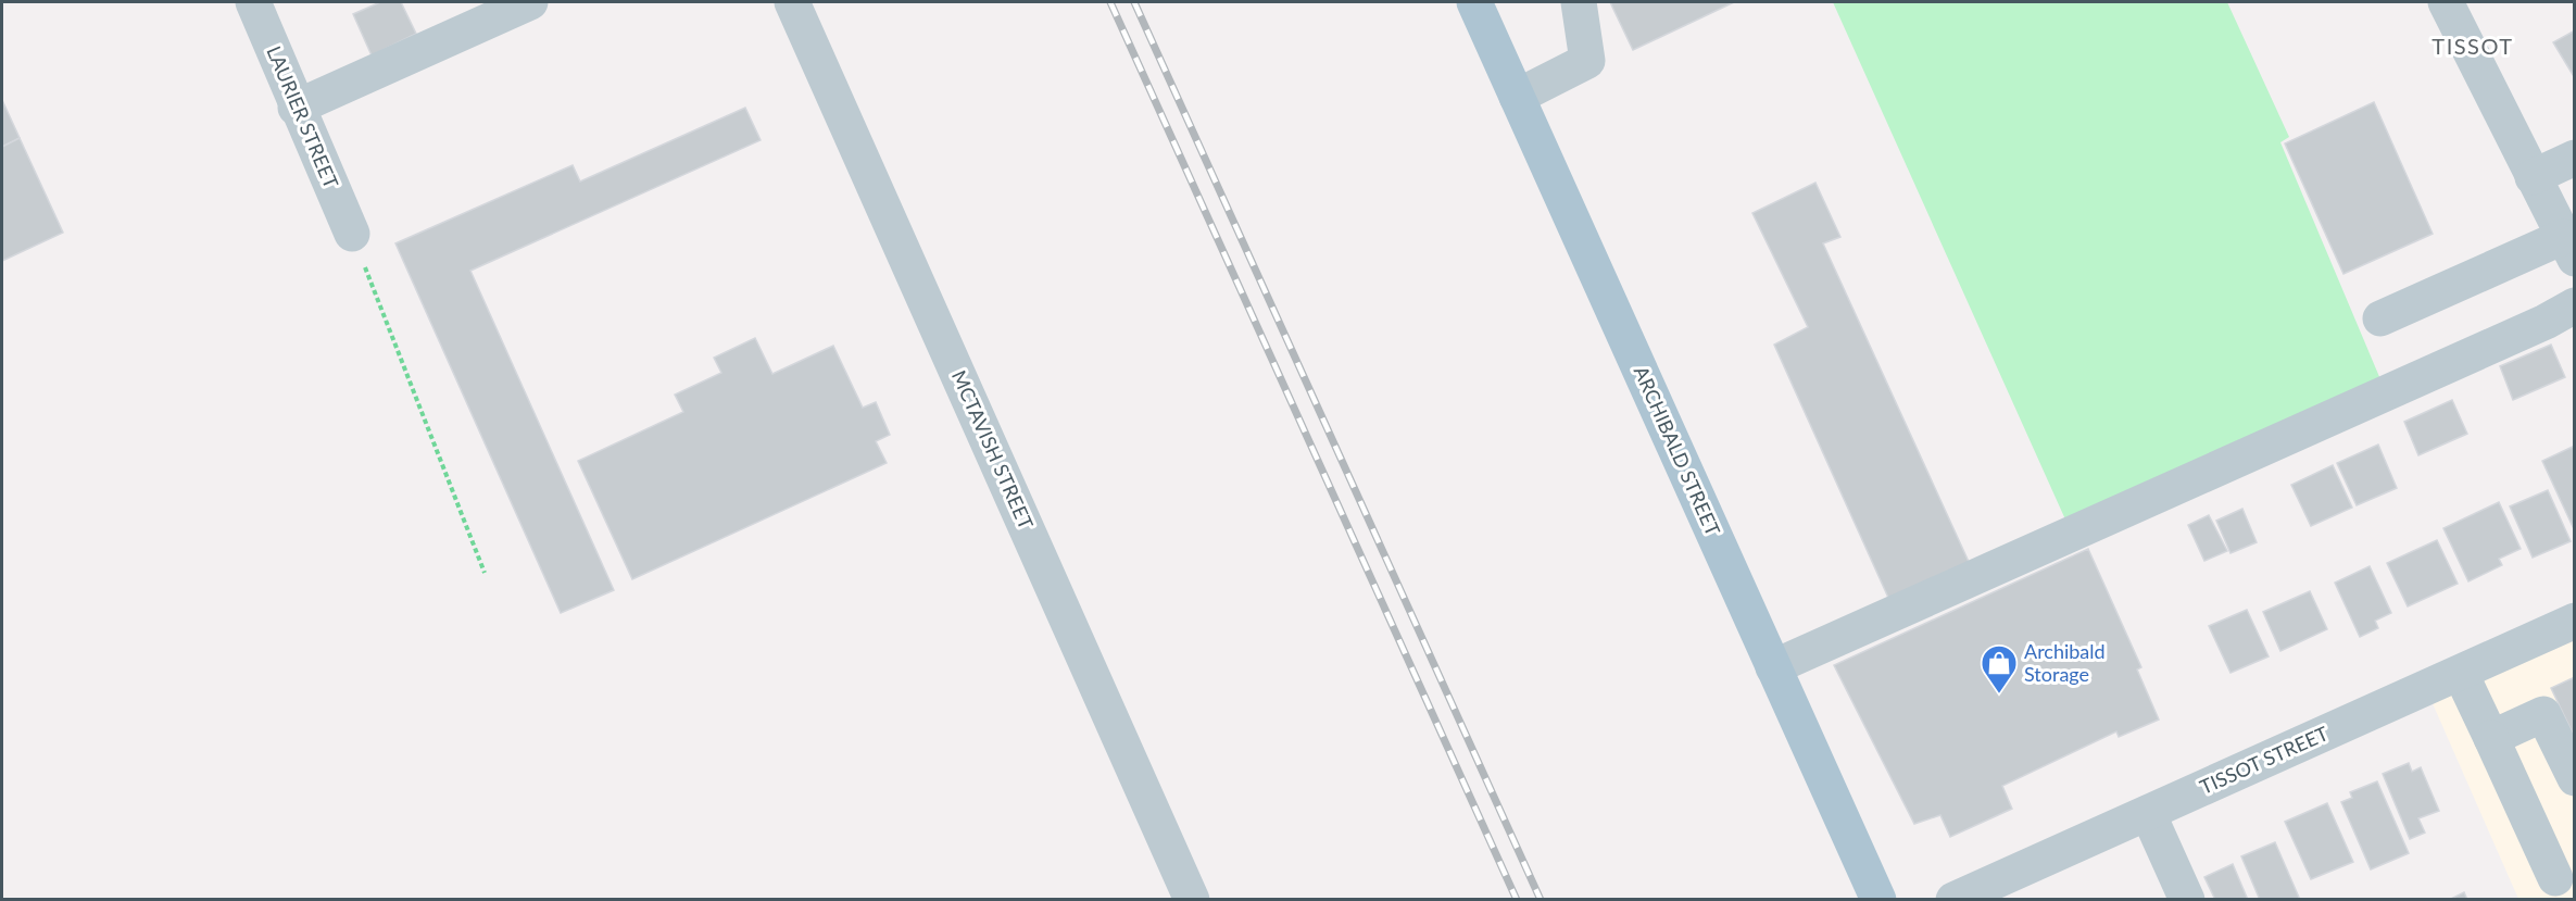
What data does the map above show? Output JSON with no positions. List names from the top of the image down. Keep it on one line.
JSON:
{"streets":{"main road":["ARCHIBALD STREET"],"street":["LAURIER STREET","MCTAVISH STREET","TISSOT STREET"]},"districts":["TISSOT"],"places":{"shop":["Archibald Storage"]}}
